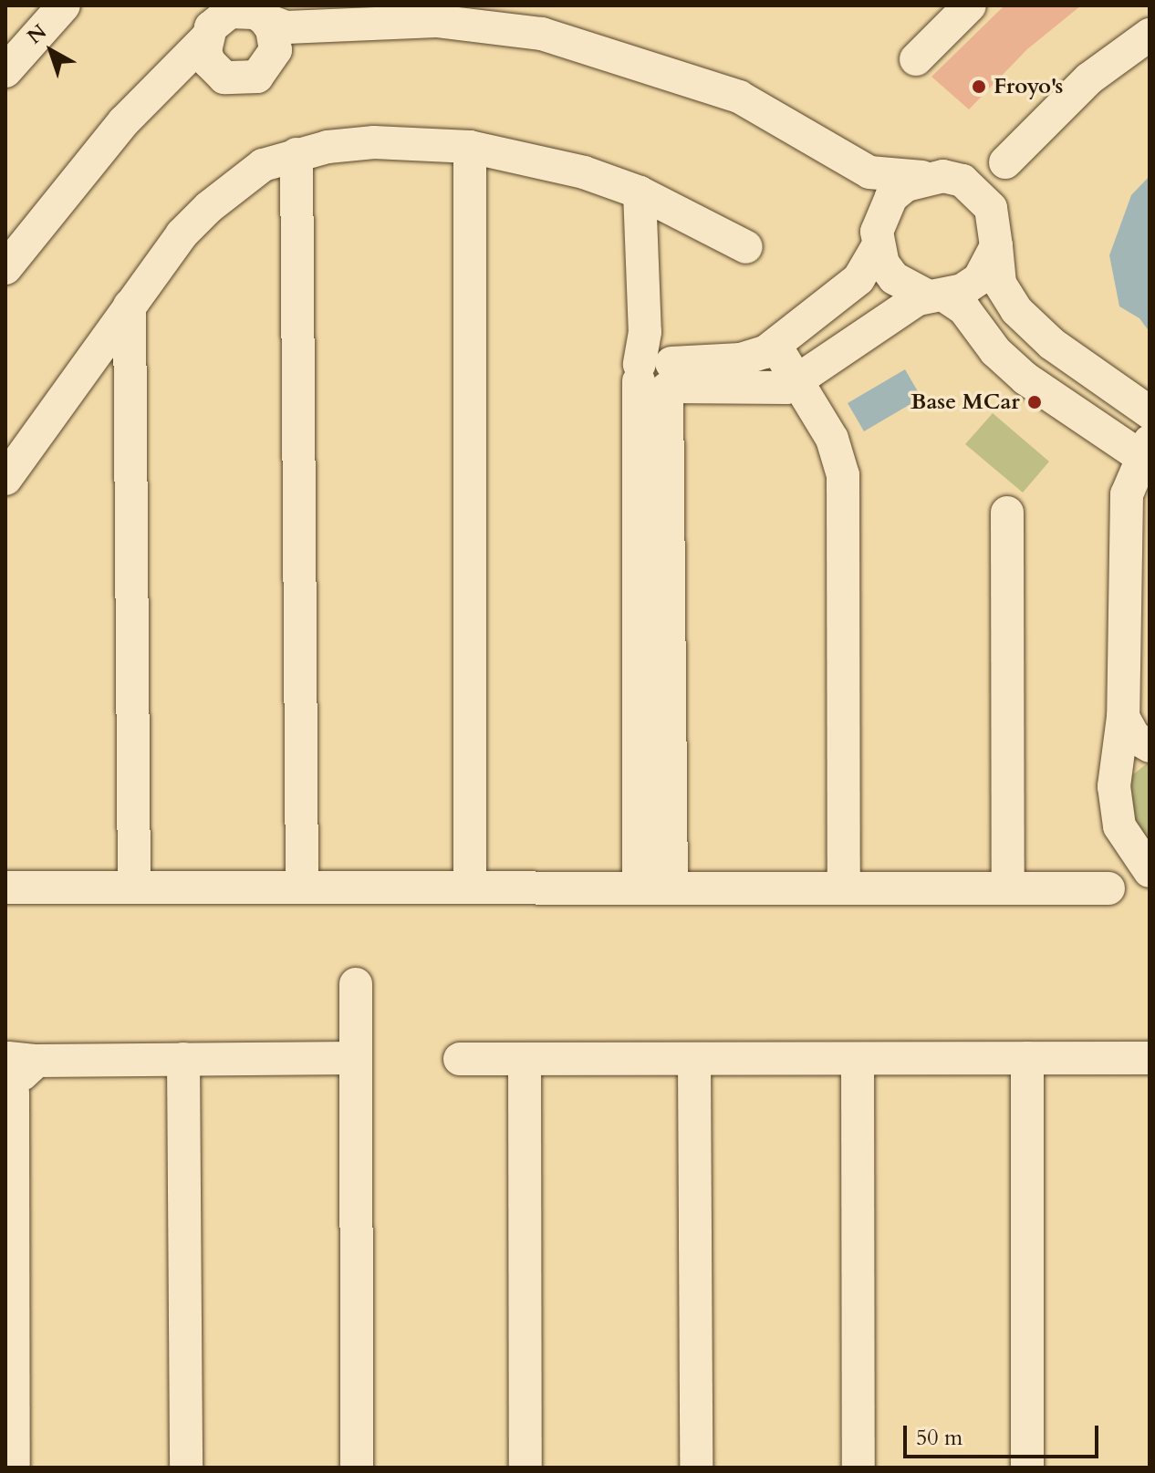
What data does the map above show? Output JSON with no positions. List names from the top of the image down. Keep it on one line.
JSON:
{"places":["Froyo's","Base MCar"],"scale_bar":"50 m","north":"top left"}
